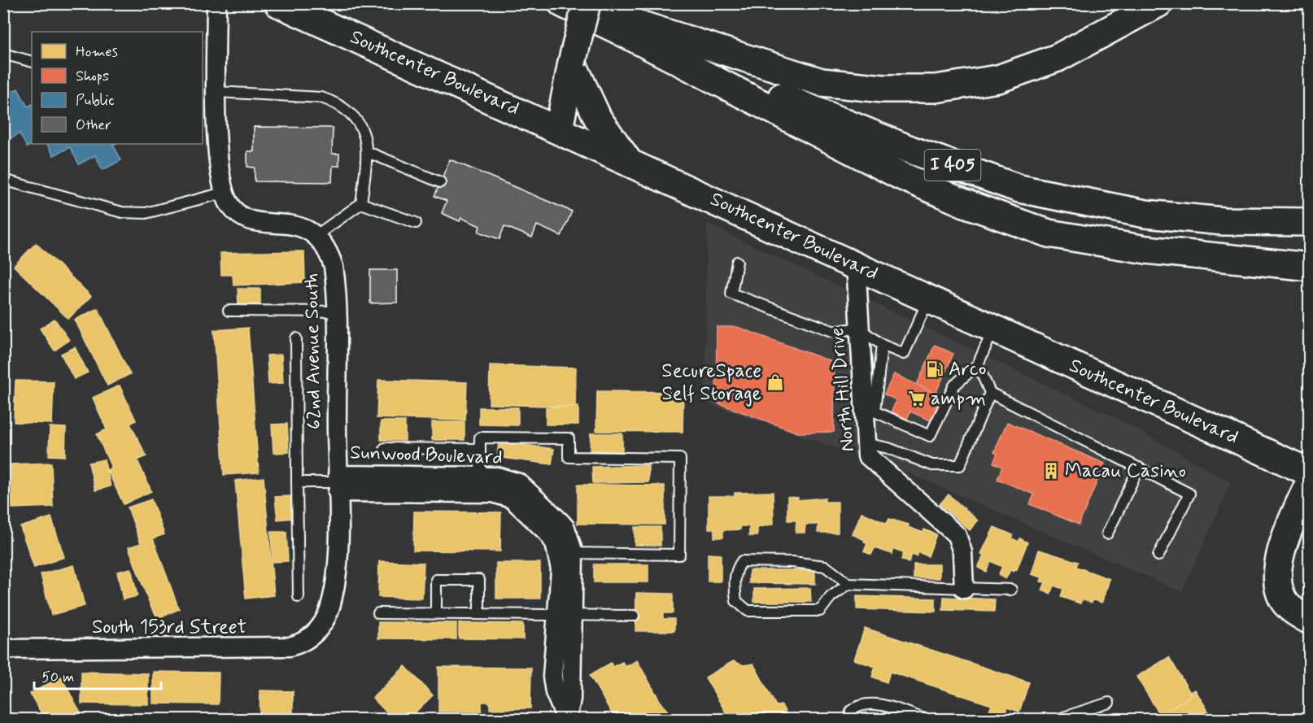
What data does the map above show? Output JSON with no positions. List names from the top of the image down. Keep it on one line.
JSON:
{"streets":{"main road":["Southcenter Boulevard","I 405"],"street":["62nd Avenue South","North Hill Drive","Sunwood Boulevard","South 153rd Street"]},"crossings":[["Southcenter Boulevard","North Hill Drive"],["62nd Avenue South","Sunwood Boulevard"],["62nd Avenue South","South 153rd Street"]],"places":{"fuel station":["Arco"],"shop":["SecureSpace Self Storage"],"supermarket":["ampm"],"building":["Macau Casino"]},"legend":["Homes","Shops","Public","Other"],"scale_bar":"50 m"}
